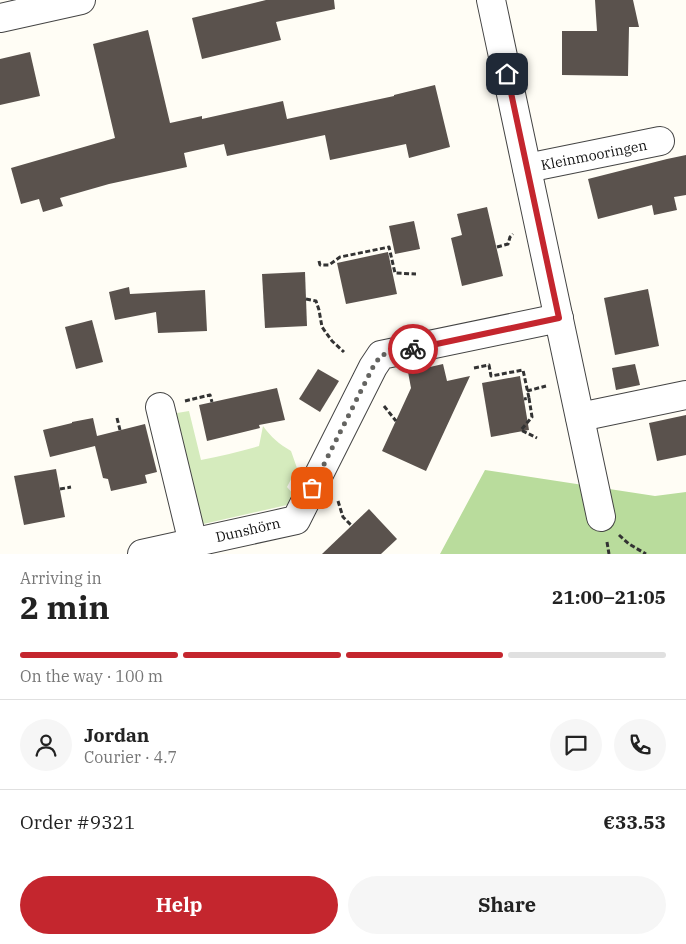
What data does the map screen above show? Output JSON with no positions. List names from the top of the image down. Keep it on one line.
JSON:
{"streets":{"street":["Kleinmooringen","Dunshörn"]},"crossings":[["Kleinmooringen","Dunshörn"]],"page":{"heading":["2 min","Arriving in","21:00–21:05"],"panel":["Jordan","Courier · 4.7","Order #9321","€33.53"],"bar":"On the way · 100 m","buttons":["Help","Share"]}}
